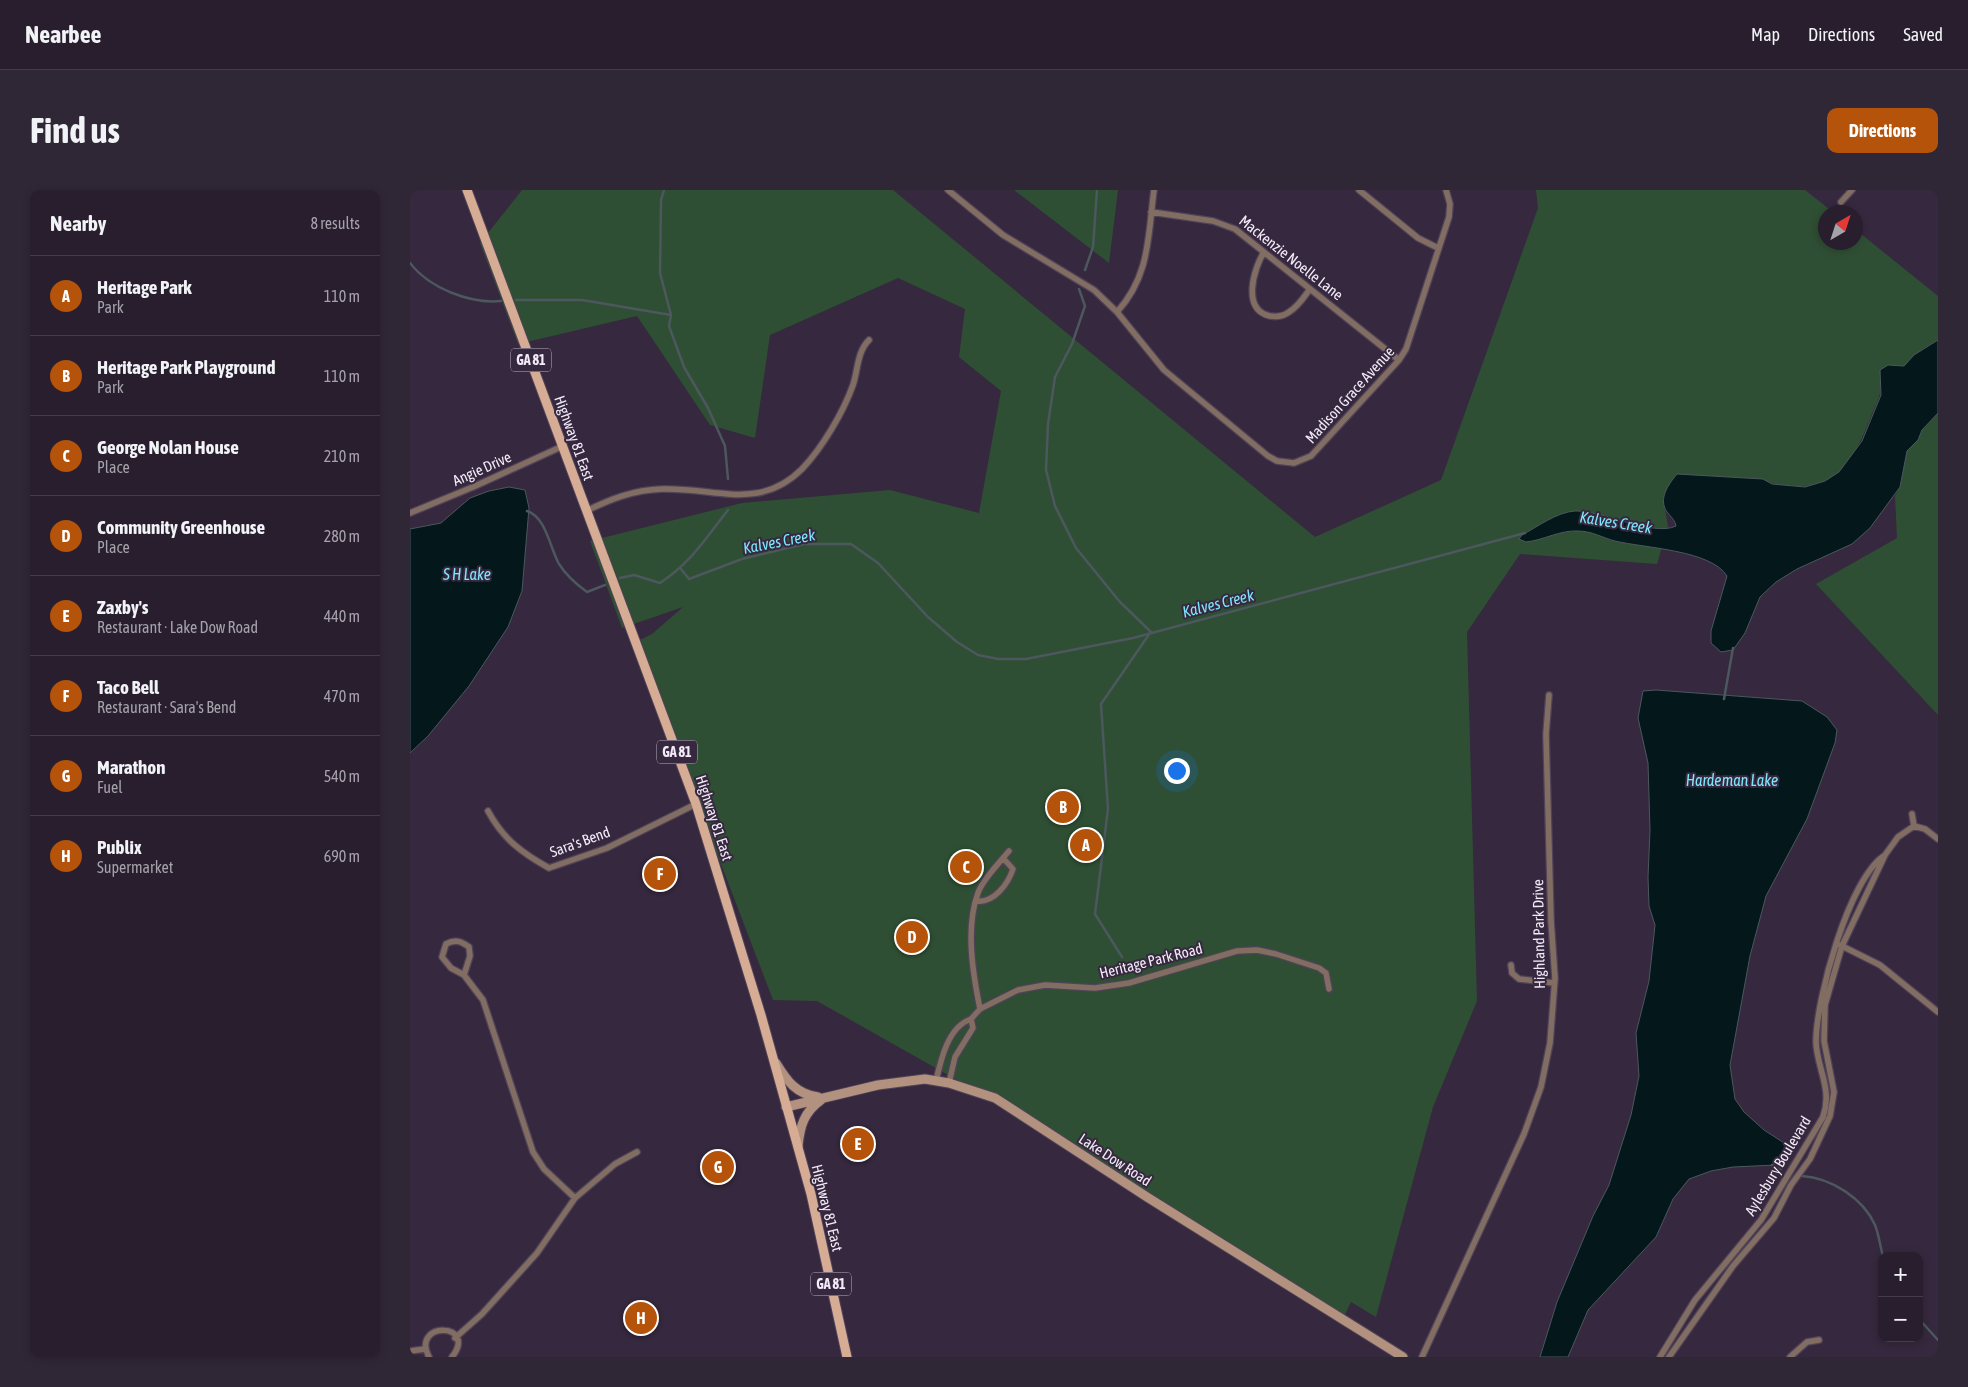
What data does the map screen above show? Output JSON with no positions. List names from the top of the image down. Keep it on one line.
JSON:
{"streets":{"main road":["GA 81","Highway 81 East"],"street":["Mackenzie Noelle Lane","Madison Grace Avenue","Angie Drive","Sara's Bend","Highland Park Drive","Heritage Park Road","Lake Dow Road","Aylesbury Boulevard"]},"crossings":[["Mackenzie Noelle Lane","Madison Grace Avenue"],["Highway 81 East","Angie Drive"],["Highway 81 East","Sara's Bend"],["Highway 81 East","Lake Dow Road"],["Heritage Park Road","Lake Dow Road"]],"water":["Kalves Creek","S H Lake","Hardeman Lake"],"north":"top right","page":{"header":"Nearbee","nav":["Map","Directions","Saved"],"buttons":"Directions","title":"Find us","heading":["Nearby","8 results"],"list":[{"mark":"A","name":"Heritage Park","note":"Park","value":"110 m"},{"mark":"B","name":"Heritage Park Playground","note":"Park","value":"110 m"},{"mark":"C","name":"George Nolan House","note":"Place","value":"210 m"},{"mark":"D","name":"Community Greenhouse","note":"Place","value":"280 m"},{"mark":"E","name":"Zaxby's","note":"Restaurant · Lake Dow Road","value":"440 m"},{"mark":"F","name":"Taco Bell","note":"Restaurant · Sara's Bend","value":"470 m"},{"mark":"G","name":"Marathon","note":"Fuel","value":"540 m"},{"mark":"H","name":"Publix","note":"Supermarket","value":"690 m"}],"pins":["B","A","C","F","D","E","G","H"],"map_buttons":["+","−"]}}
